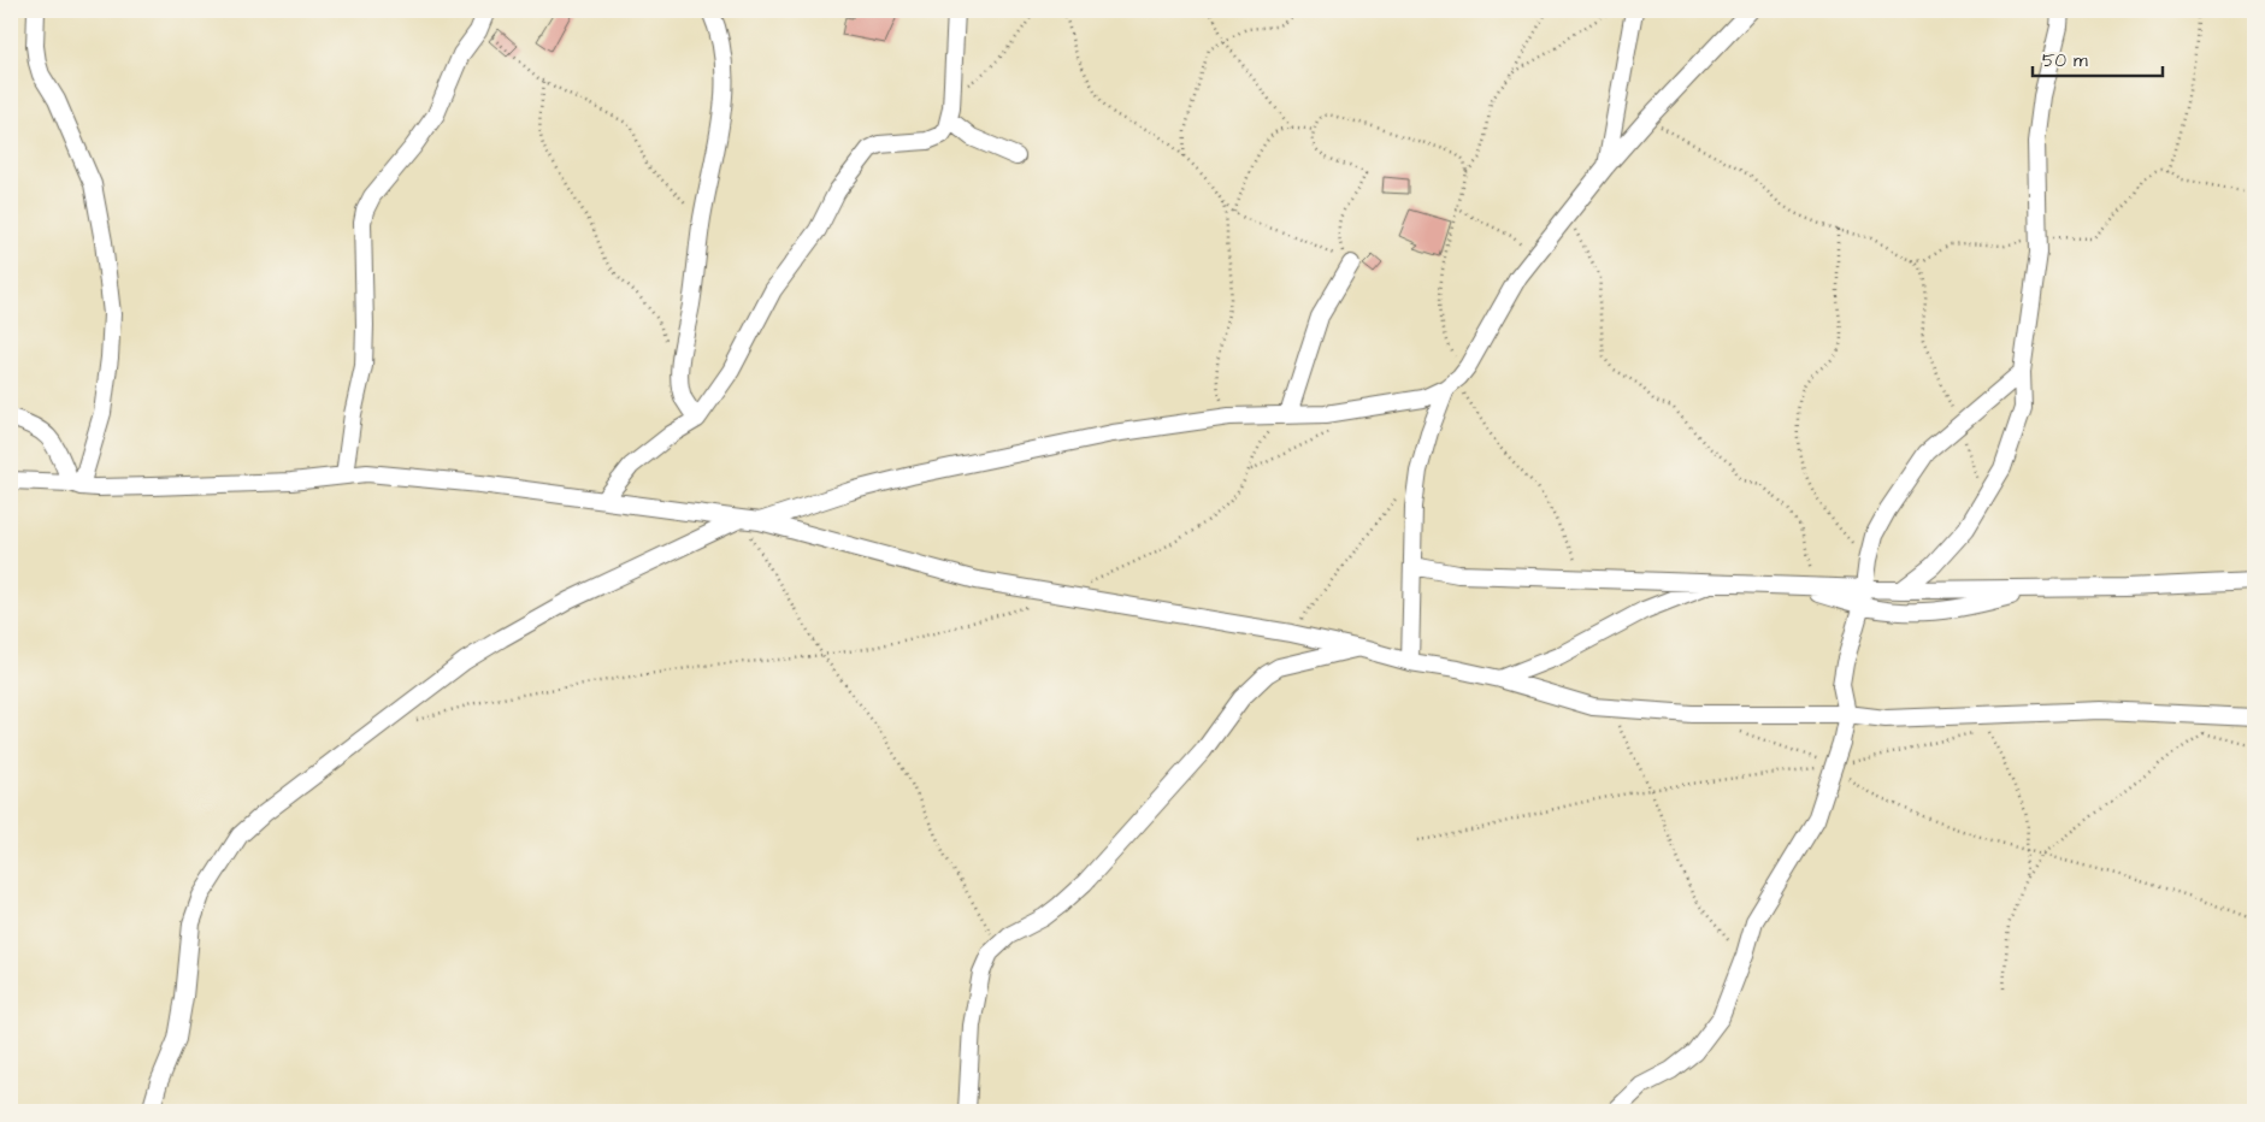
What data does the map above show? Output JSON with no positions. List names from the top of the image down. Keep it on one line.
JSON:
{"scale_bar":"50 m"}
